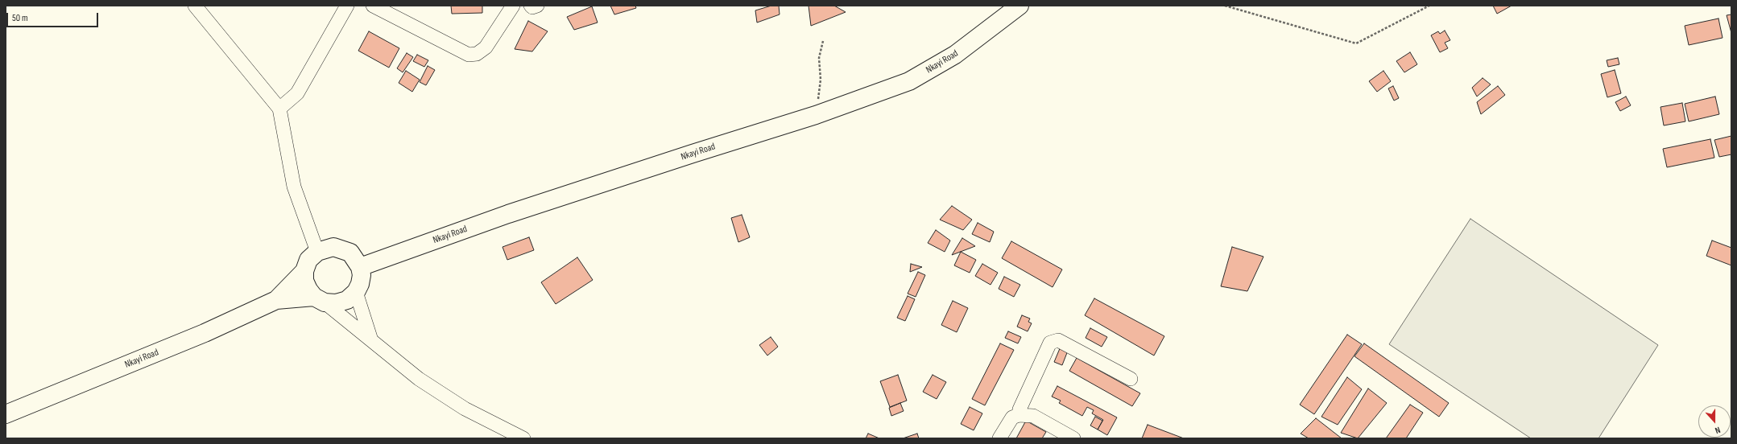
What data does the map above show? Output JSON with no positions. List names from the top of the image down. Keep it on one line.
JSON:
{"streets":{"main road":["Nkayi Road"]},"scale_bar":"50 m","north":"bottom"}
